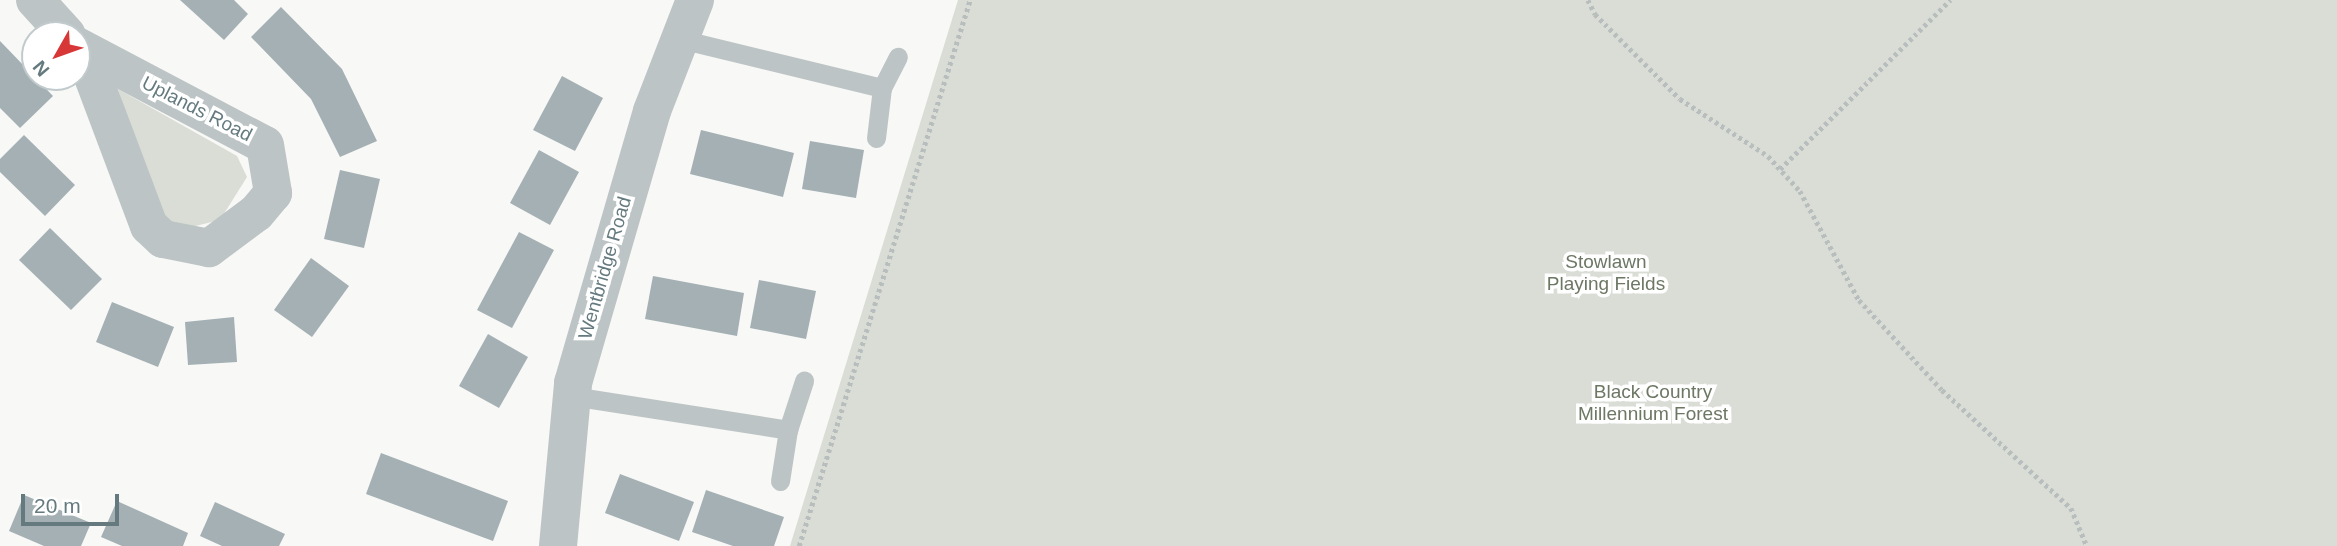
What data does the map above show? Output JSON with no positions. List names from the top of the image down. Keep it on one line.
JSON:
{"streets":{"street":["Uplands Road","Wentbridge Road"]},"parks":["Stowlawn Playing Fields","Black Country Millennium Forest"],"scale_bar":"20 m","north":"bottom left"}
